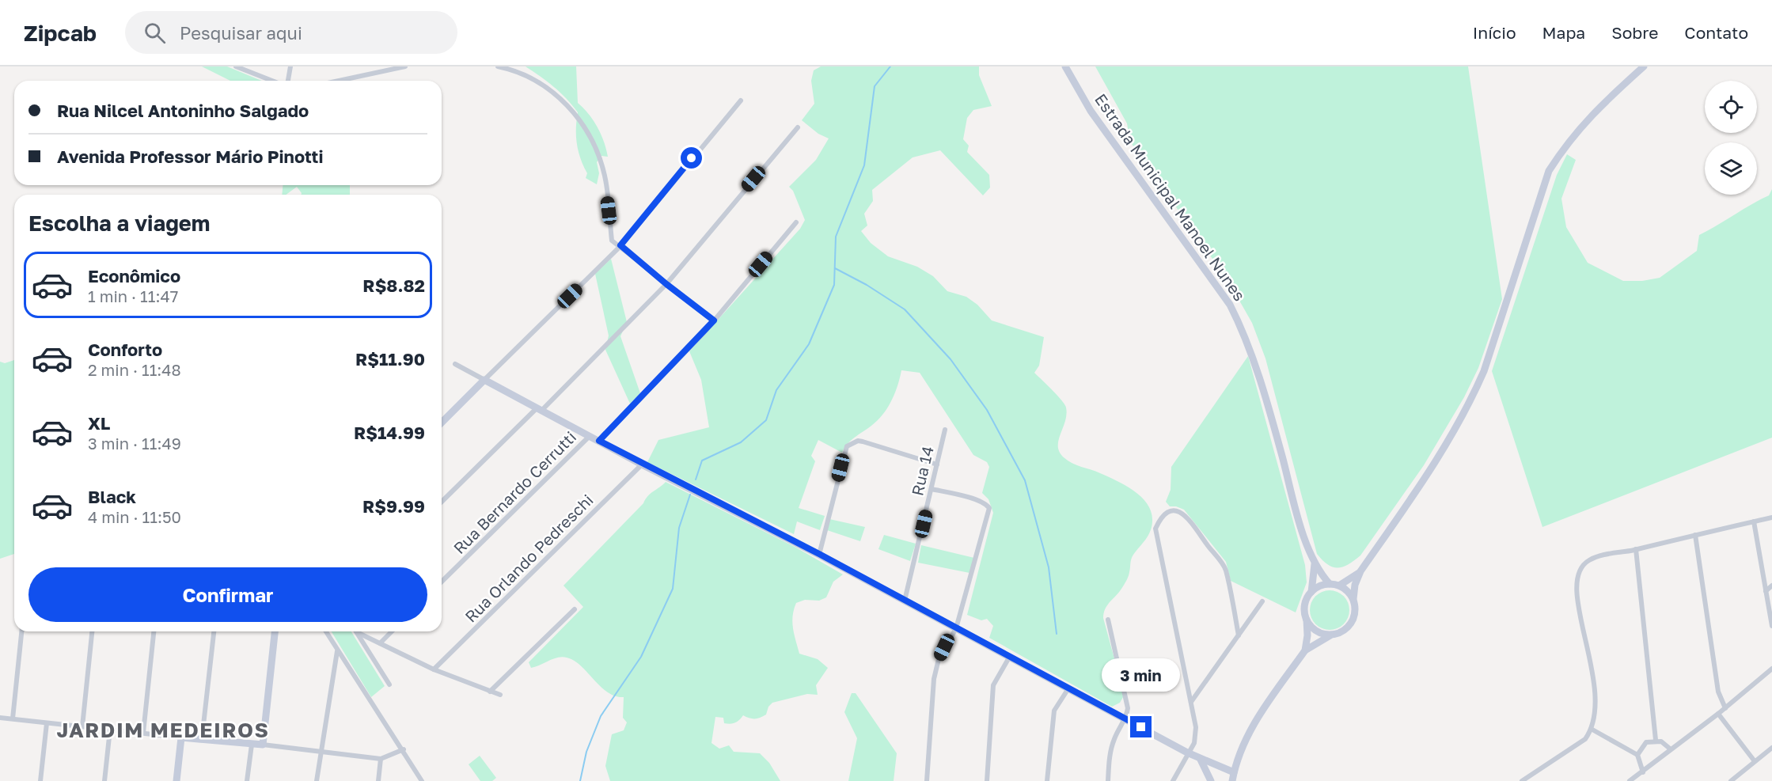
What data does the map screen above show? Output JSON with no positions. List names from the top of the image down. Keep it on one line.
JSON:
{"streets":{"street":["Estrada Municipal Manoel Nunes","Rua 14","Rua Bernardo Cerrutti","Rua Orlando Pedreschi"]},"districts":["JARDIM MEDEIROS"],"page":{"header":"Zipcab","search":"Pesquisar aqui","nav":["Início","Mapa","Sobre","Contato"],"banner":["Rua Nilcel Antoninho Salgado","Avenida Professor Mário Pinotti"],"heading":"Escolha a viagem","list":[{"name":"Econômico","note":"1 min · 11:47","value":"R$8.82"},{"name":"Conforto","note":"2 min · 11:48","value":"R$11.90"},{"name":"XL","note":"3 min · 11:49","value":"R$14.99"},{"name":"Black","note":"4 min · 11:50","value":"R$9.99"}],"buttons":"Confirmar","bubble":"3 min"}}
